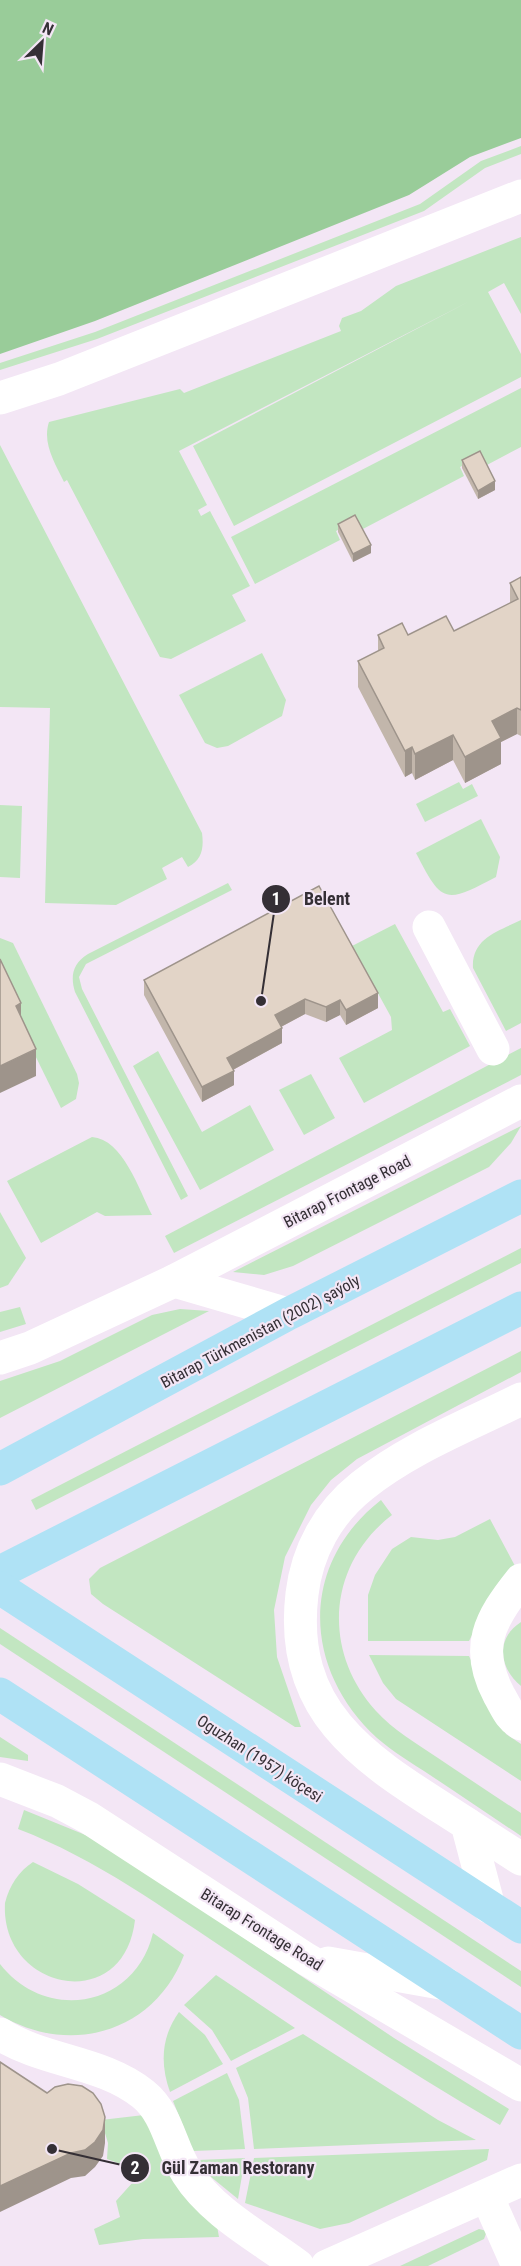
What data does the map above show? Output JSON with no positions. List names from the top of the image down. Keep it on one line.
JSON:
{"streets":{"main road":["Bitarap Türkmenistan (2002) şaýoly","Oguzhan (1957) köçesi"],"street":["Bitarap Frontage Road"]},"places":["Belent","Gül Zaman Restorany"],"north":"top right"}
